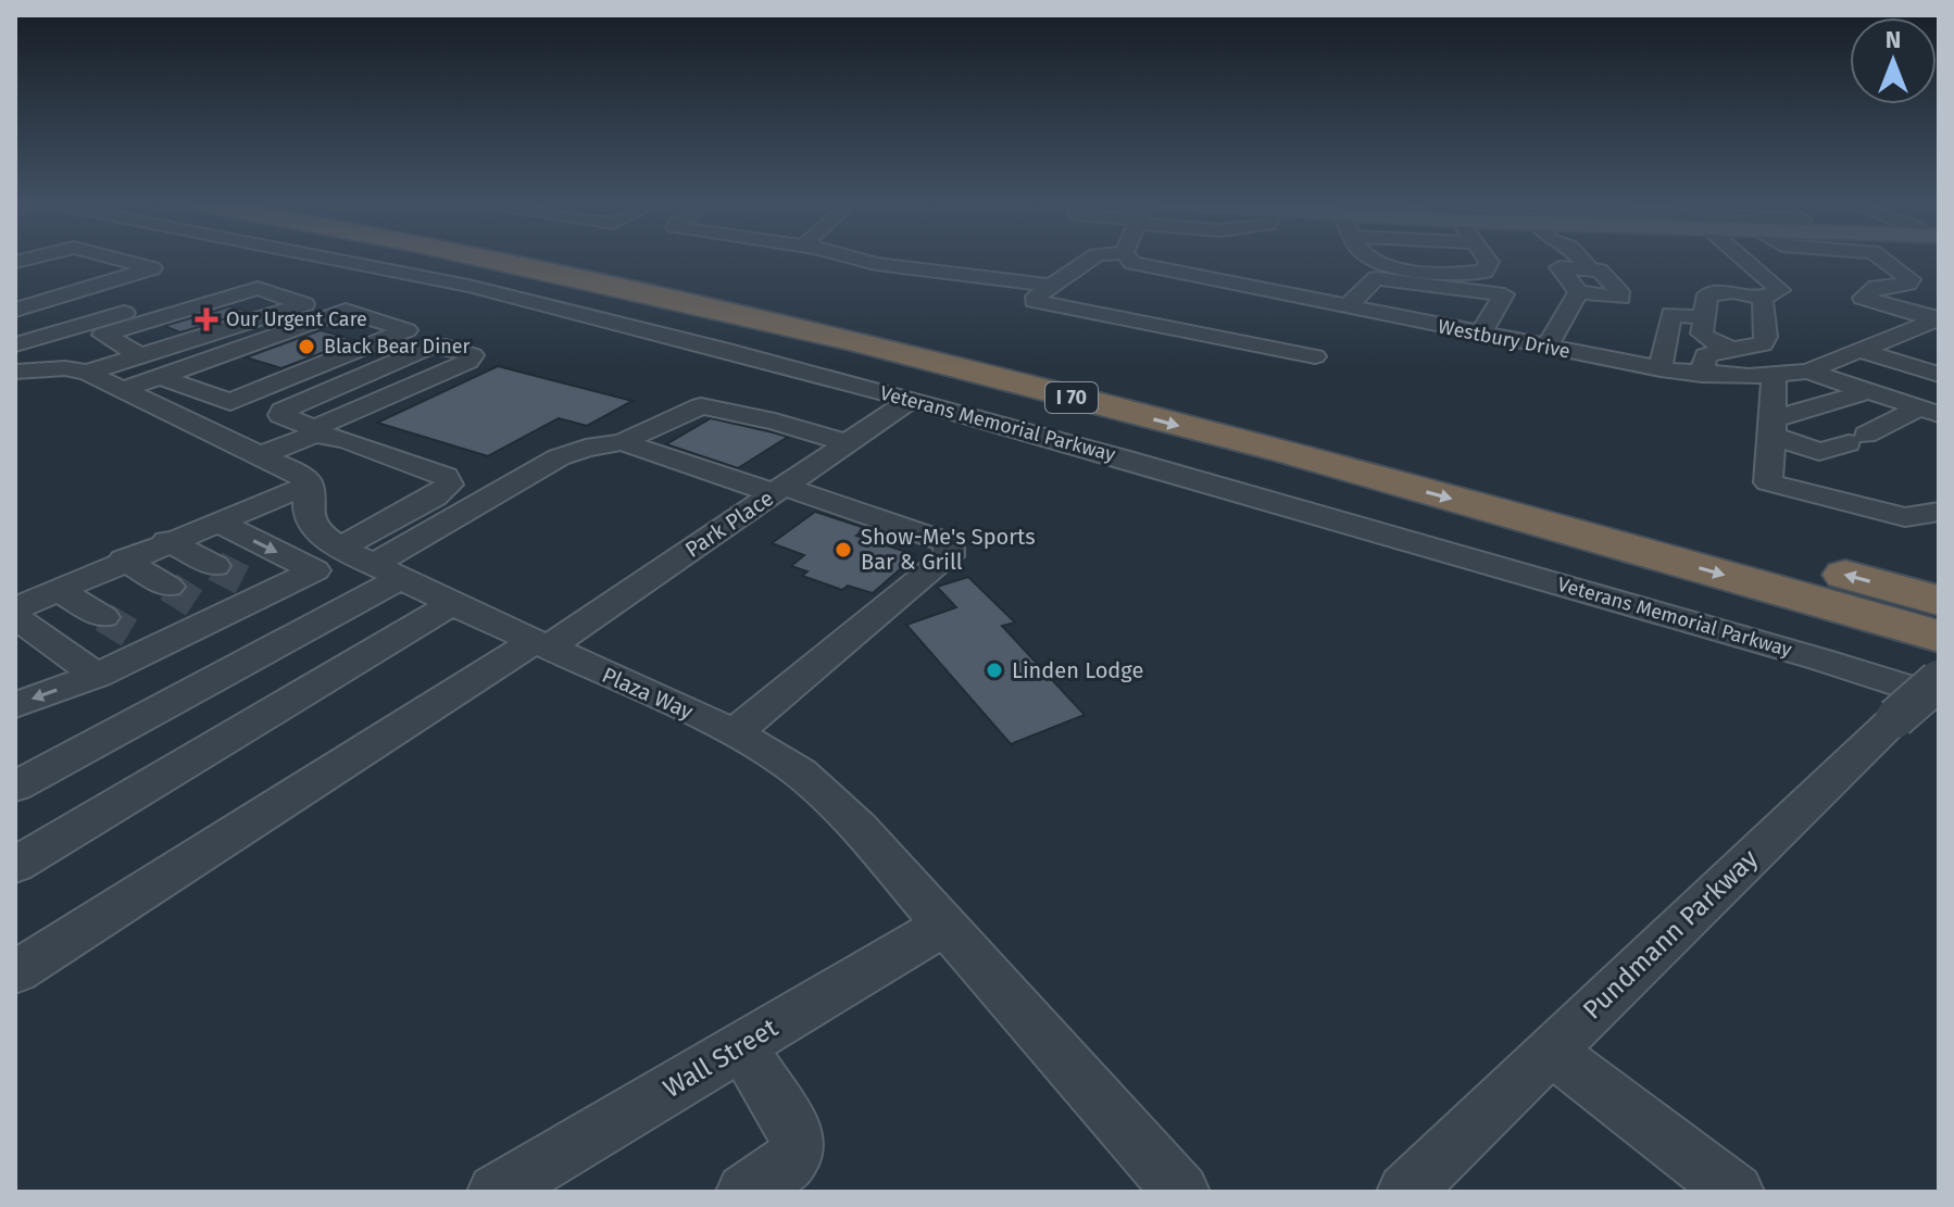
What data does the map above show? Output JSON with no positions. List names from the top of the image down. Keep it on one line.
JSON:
{"streets":{"highway":["I 70"],"street":["Westbury Drive","Veterans Memorial Parkway","Park Place","Plaza Way","Pundmann Parkway","Wall Street"]},"crossings":[["Veterans Memorial Parkway","Park Place"],["Park Place","Plaza Way"],["Plaza Way","Wall Street"]],"places":{"health":["Our Urgent Care"],"other":["Black Bear Diner","Show-Me's Sports Bar & Grill","Linden Lodge"]},"north":"top"}
